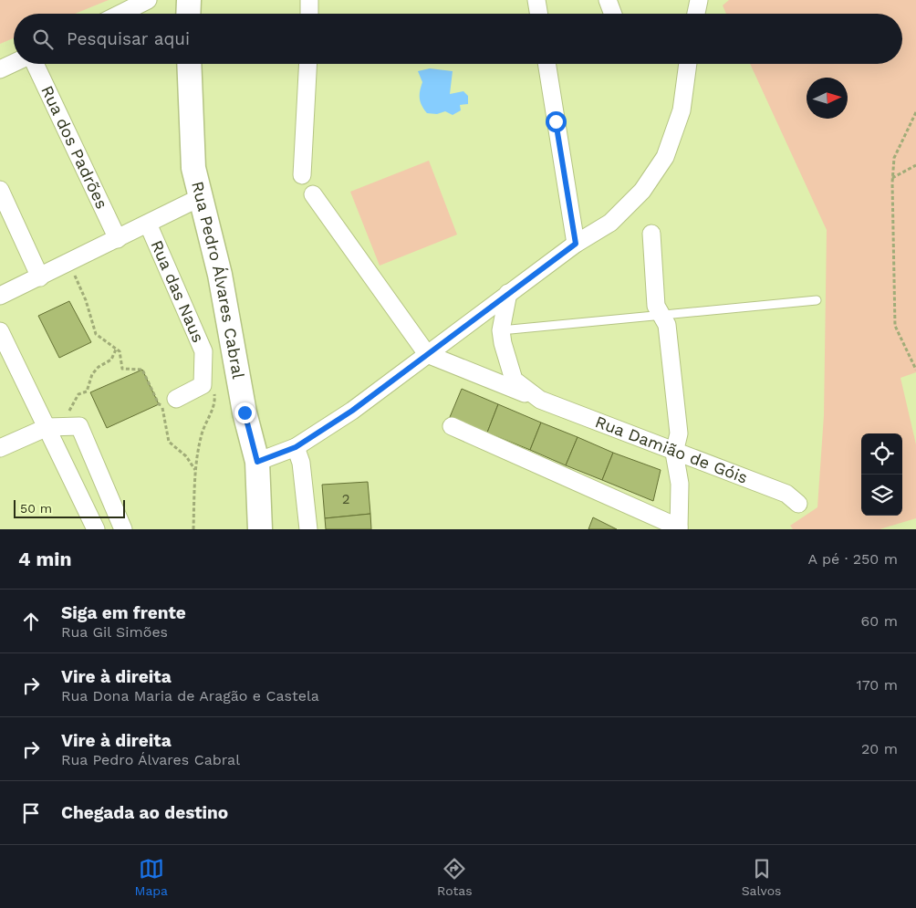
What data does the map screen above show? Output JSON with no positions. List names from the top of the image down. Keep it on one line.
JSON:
{"streets":{"street":["Rua dos Padrões","Rua Pedro Álvares Cabral","Rua das Naus","Rua Damião de Góis"]},"house_numbers":["2"],"scale_bar":"50 m","north":"right","page":{"search":"Pesquisar aqui","scale":"50 m","heading":["4 min","A pé · 250 m"],"list":[["Siga em frente","Rua Gil Simões","60 m"],["Vire à direita","Rua Dona Maria de Aragão e Castela","170 m"],["Vire à direita","Rua Pedro Álvares Cabral","20 m"],"Chegada ao destino"],"nav":["Mapa","Rotas","Salvos"]}}
